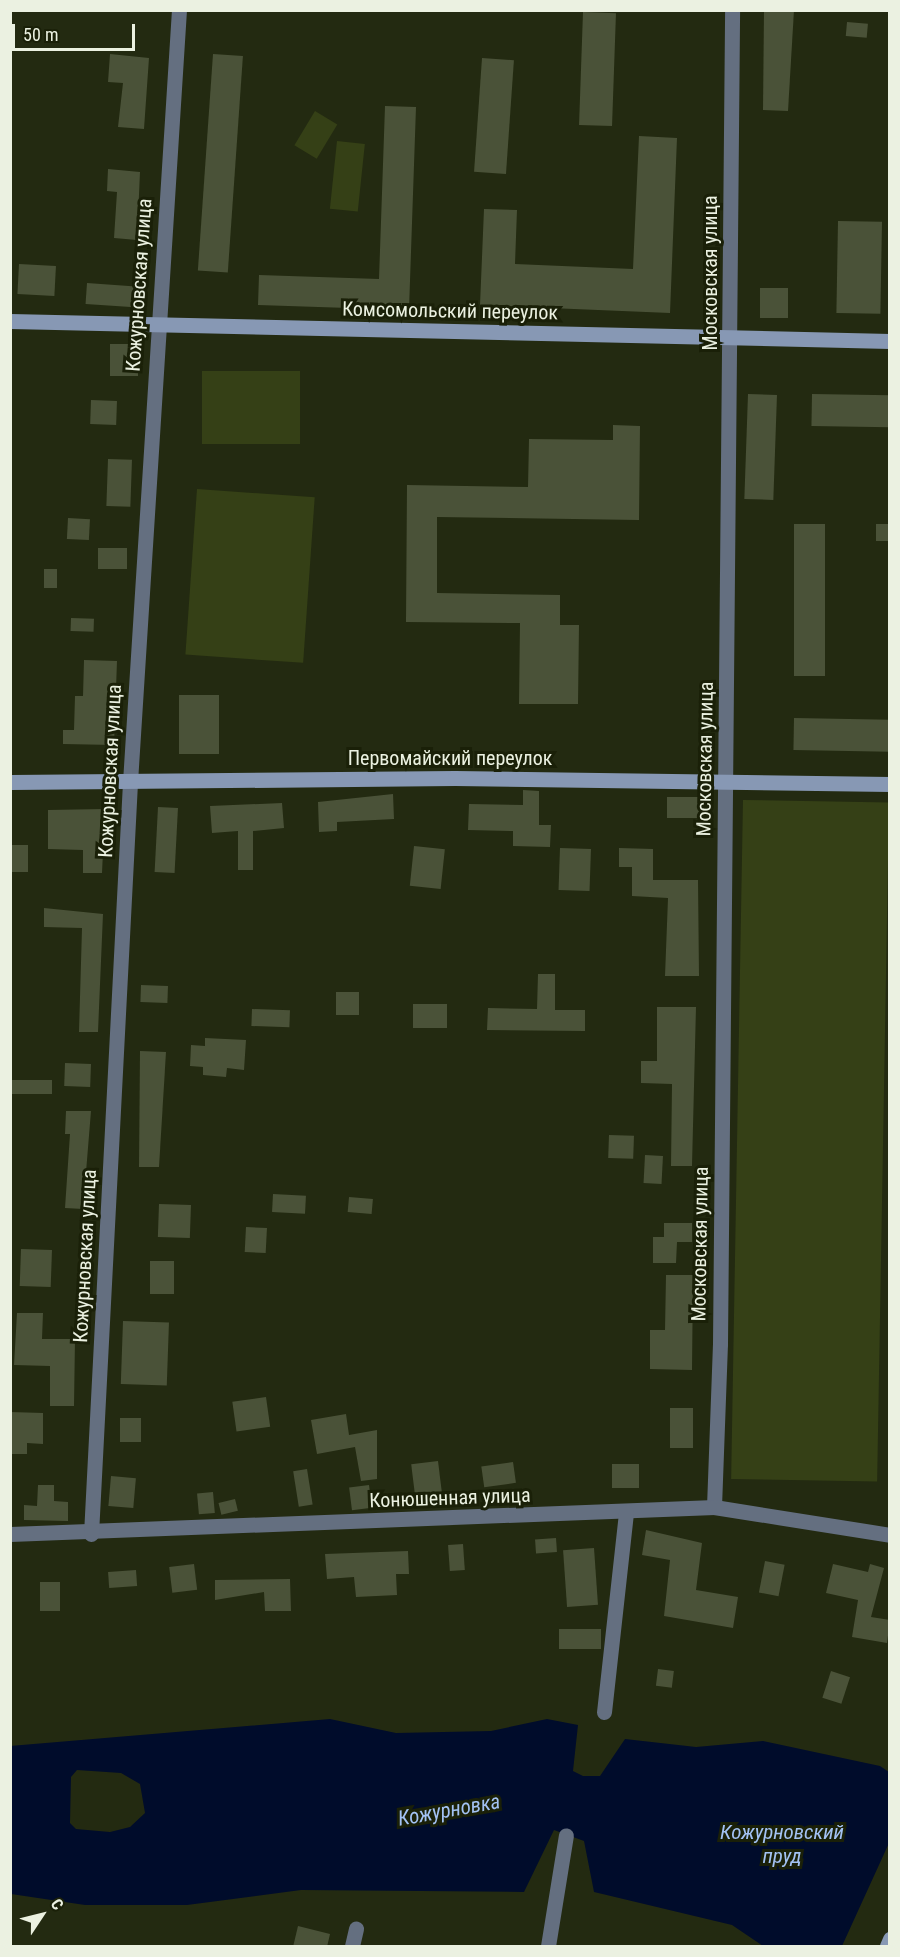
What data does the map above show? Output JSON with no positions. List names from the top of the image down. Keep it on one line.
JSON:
{"streets":{"street":["Московская улица","Кожурновская улица","Комсомольский переулок","Первомайский переулок","Конюшенная улица"]},"crossings":[["Московская улица","Комсомольский переулок"],["Московская улица","Первомайский переулок"],["Московская улица","Конюшенная улица"],["Кожурновская улица","Комсомольский переулок"],["Кожурновская улица","Первомайский переулок"],["Кожурновская улица","Конюшенная улица"]],"water":["Кожурновка","Кожурновский пруд"],"scale_bar":"50 m","north":"top right"}
